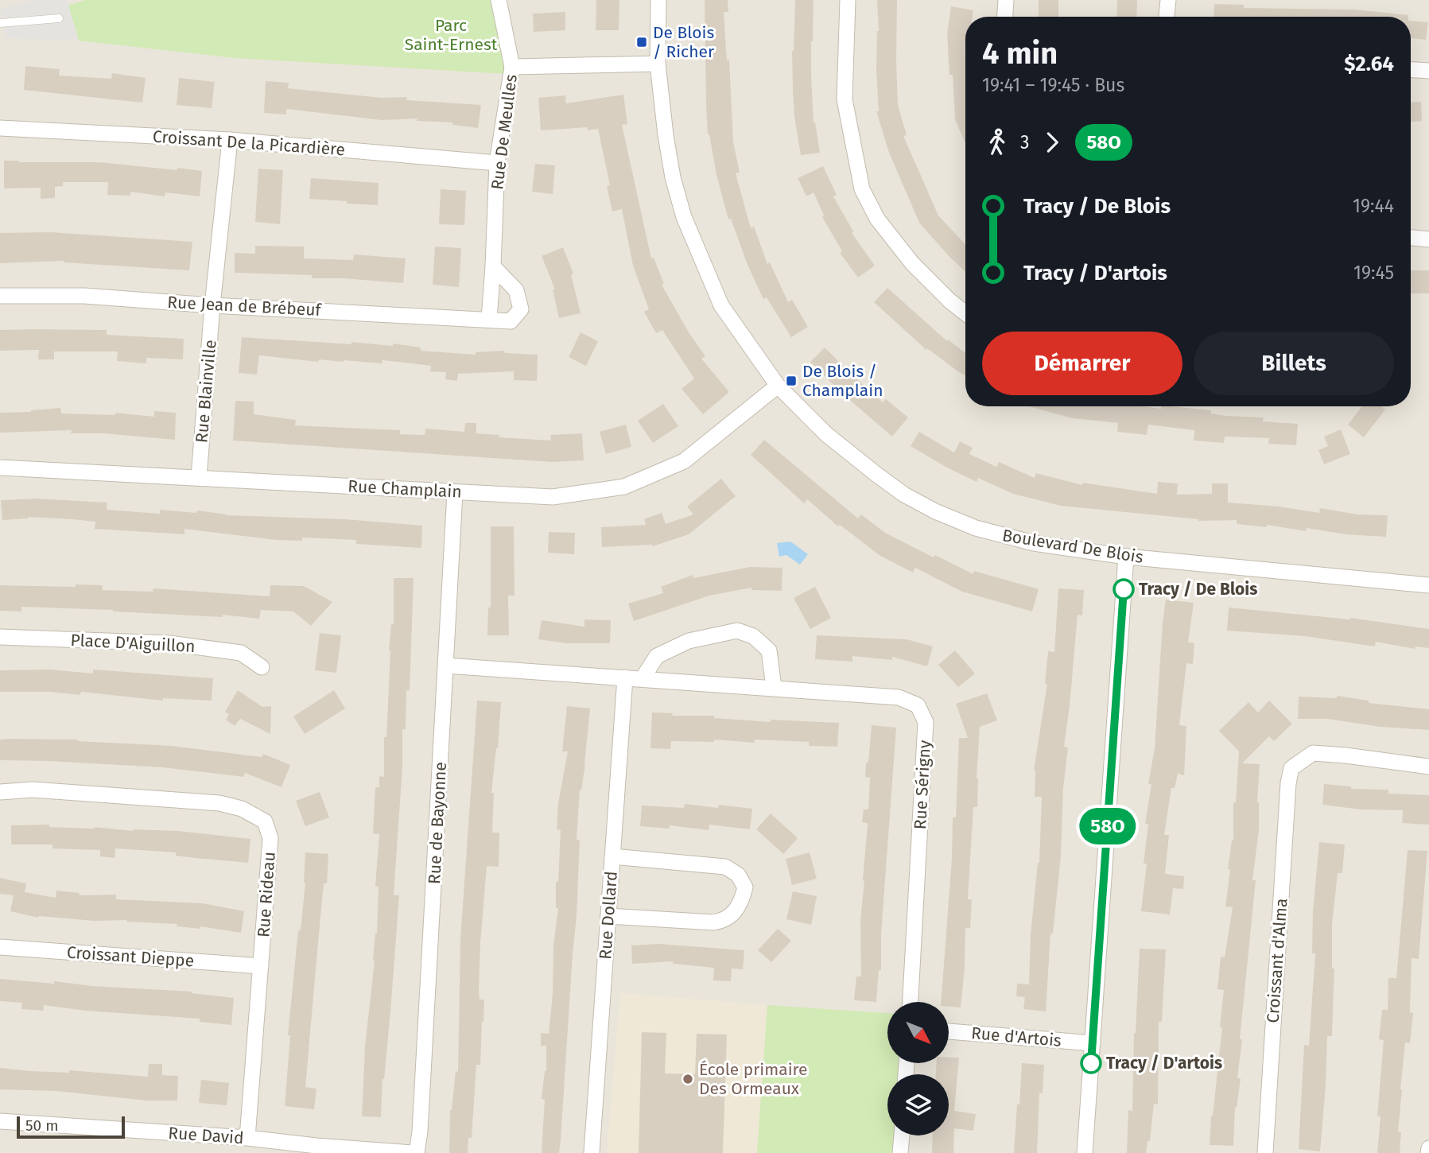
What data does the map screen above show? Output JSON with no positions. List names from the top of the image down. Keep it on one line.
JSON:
{"streets":{"street":["Rue De Meulles","Croissant De la Picardière","Rue Jean de Brébeuf","Rue Blainville","Rue Champlain","Boulevard De Blois","Place D'Aiguillon","Rue Sérigny","Rue de Bayonne","Rue Rideau","Rue Dollard","Croissant Dieppe","Croissant d'Alma","Rue d'Artois","Rue David"]},"crossings":[["Rue De Meulles","Croissant De la Picardière"],["Rue De Meulles","Rue Jean de Brébeuf"],["Croissant De la Picardière","Rue Blainville"],["Rue Jean de Brébeuf","Rue Blainville"],["Rue Blainville","Rue Champlain"],["Rue Champlain","Boulevard De Blois"],["Rue Champlain","Rue de Bayonne"],["Rue Sérigny","Rue de Bayonne"],["Rue Sérigny","Rue Dollard"],["Rue Rideau","Croissant Dieppe"],["Rue Rideau","Rue David"]],"parks":["Parc Saint-Ernest"],"places":{"transit":["De Blois / Richer","De Blois / Champlain"],"other":["Tracy / De Blois","Tracy / D'artois","École primaire Des Ormeaux"]},"lines":["bus line 58O"],"scale_bar":"50 m","north":"bottom right","page":{"on_map":"58O","heading":["4 min","19:41 – 19:45 · Bus","$2.64"],"legs":["3","58O"],"list":[{"name":"Tracy / De Blois","value":"19:44"},{"name":"Tracy / D'artois","value":"19:45"}],"buttons":["Démarrer","Billets"],"scale":"50 m"}}
